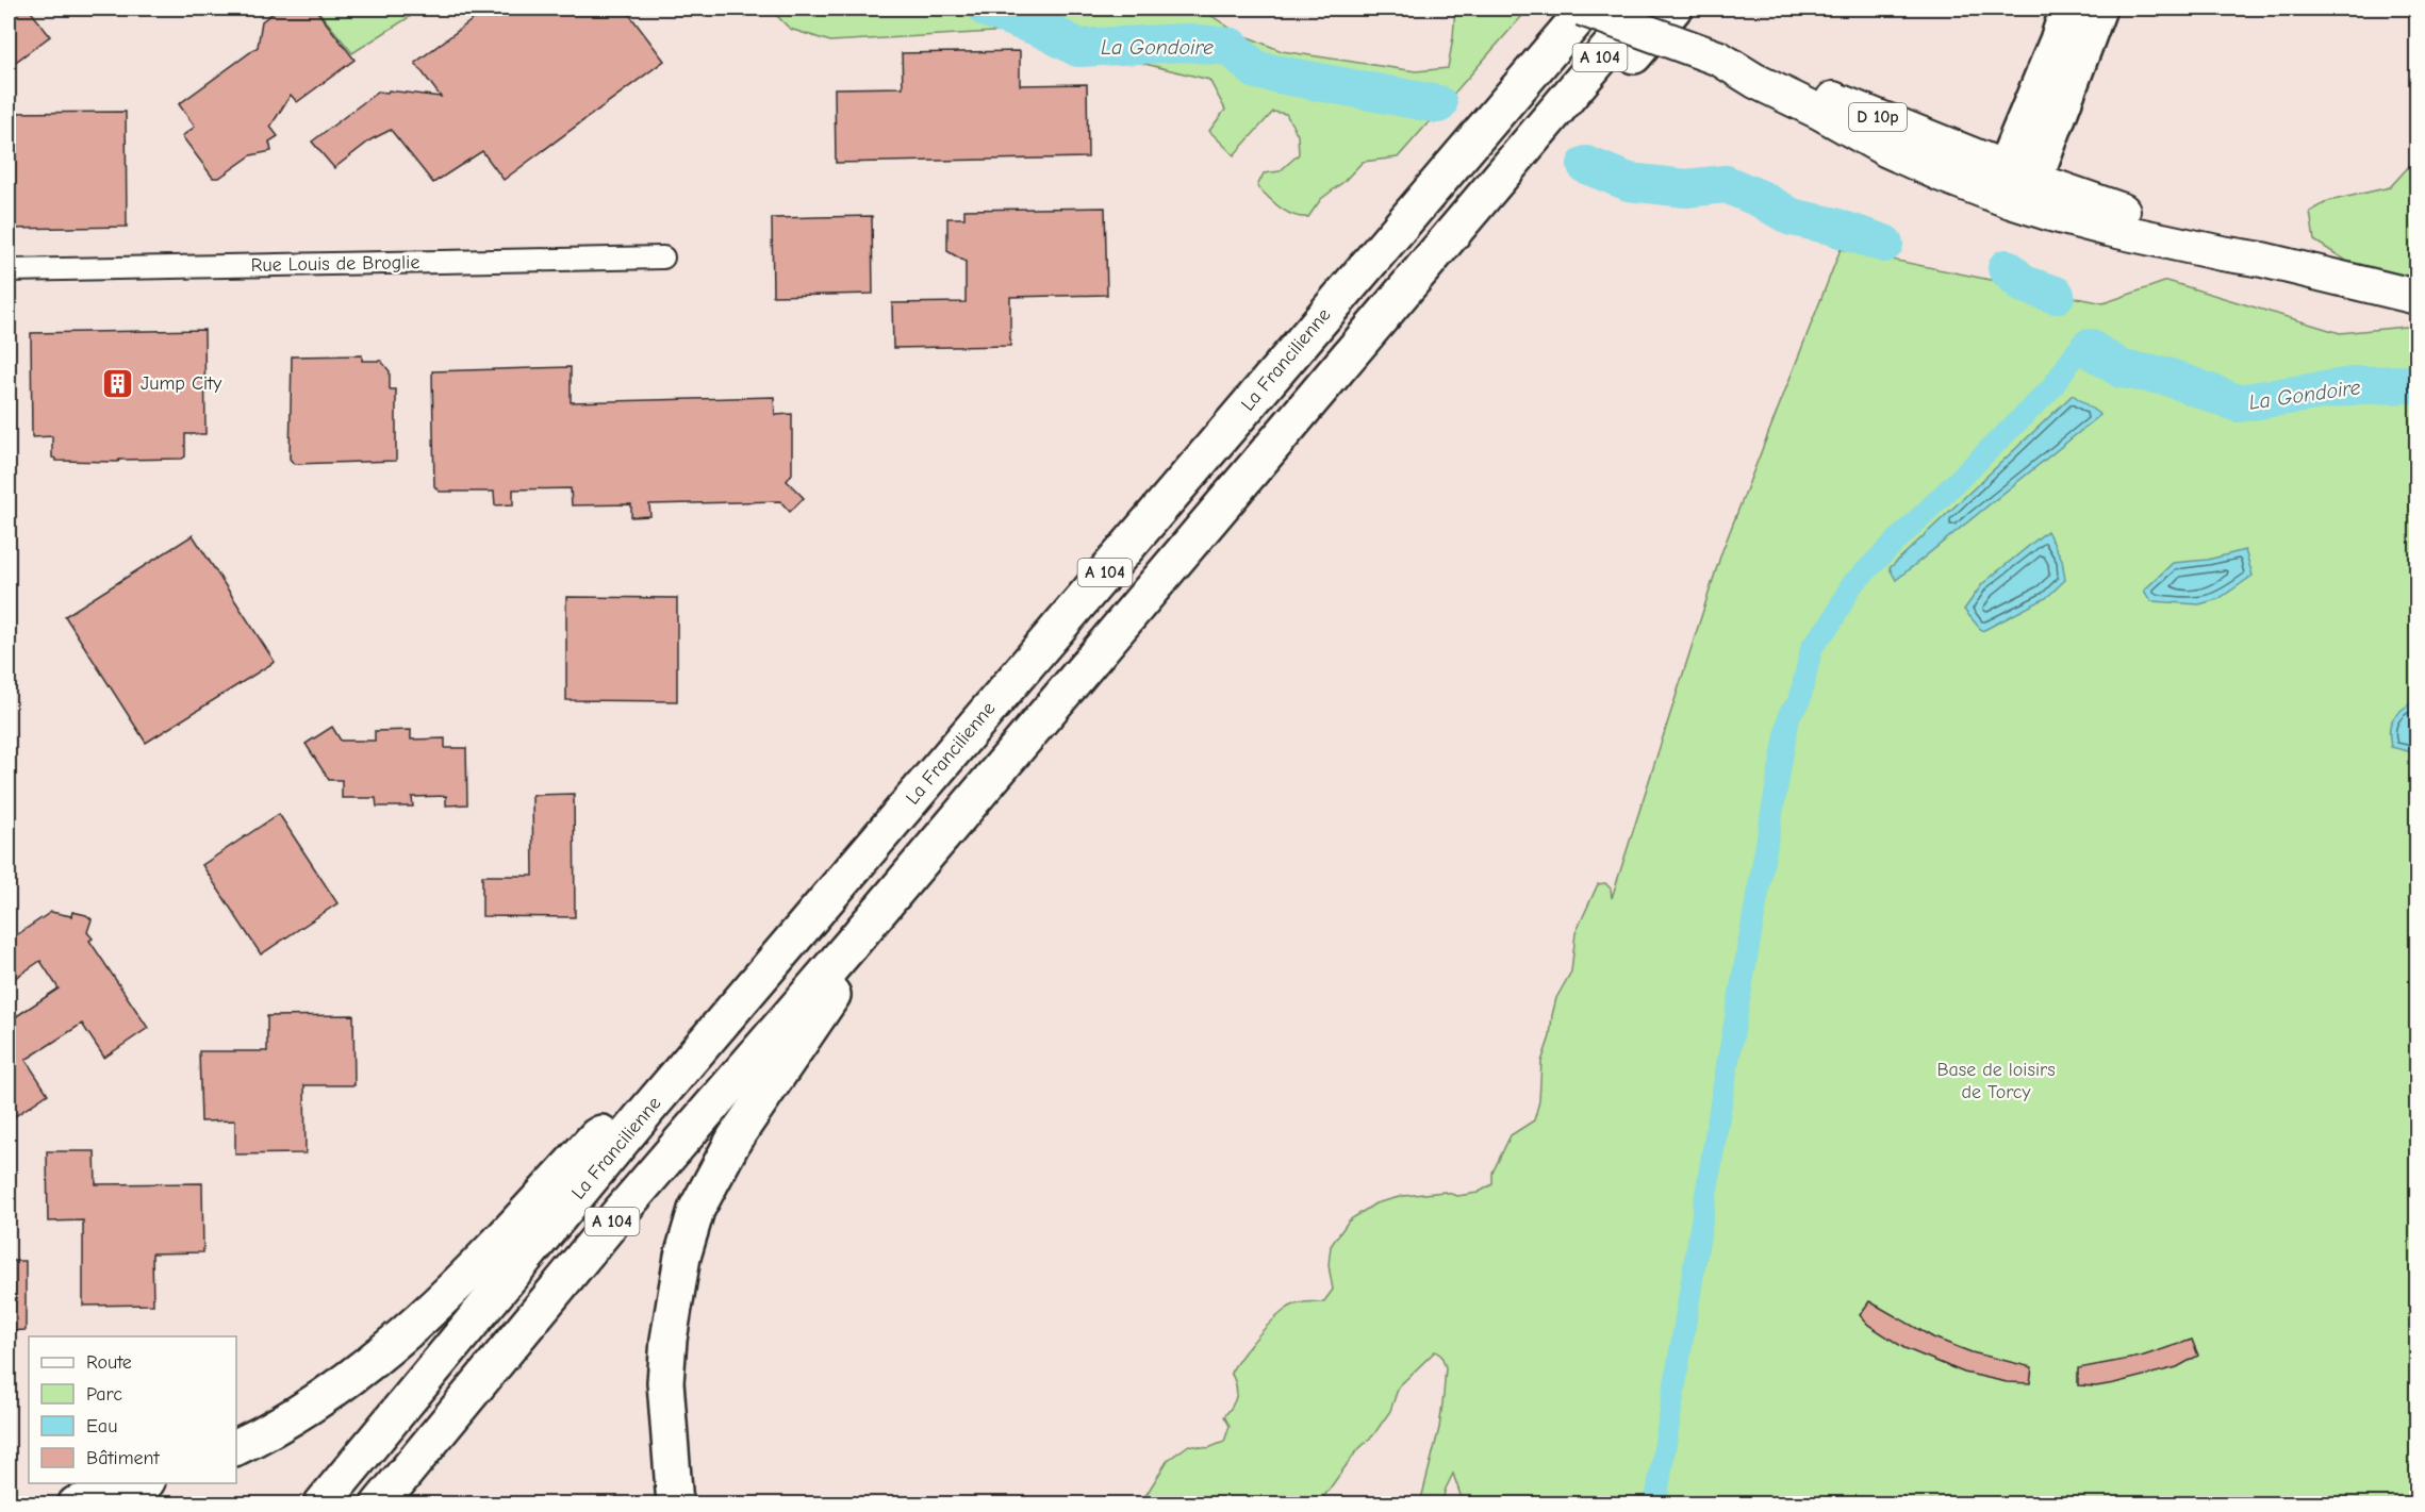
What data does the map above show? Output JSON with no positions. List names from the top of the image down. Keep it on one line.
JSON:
{"streets":{"highway":["A 104","La Francilienne"],"main road":["D 10p"],"street":["Rue Louis de Broglie"]},"crossings":[["D 10p","La Francilienne"]],"water":["La Gondoire"],"parks":["Base de loisirs de Torcy"],"places":{"building":["Jump City"]},"legend":["Route","Parc","Eau","Bâtiment"]}
